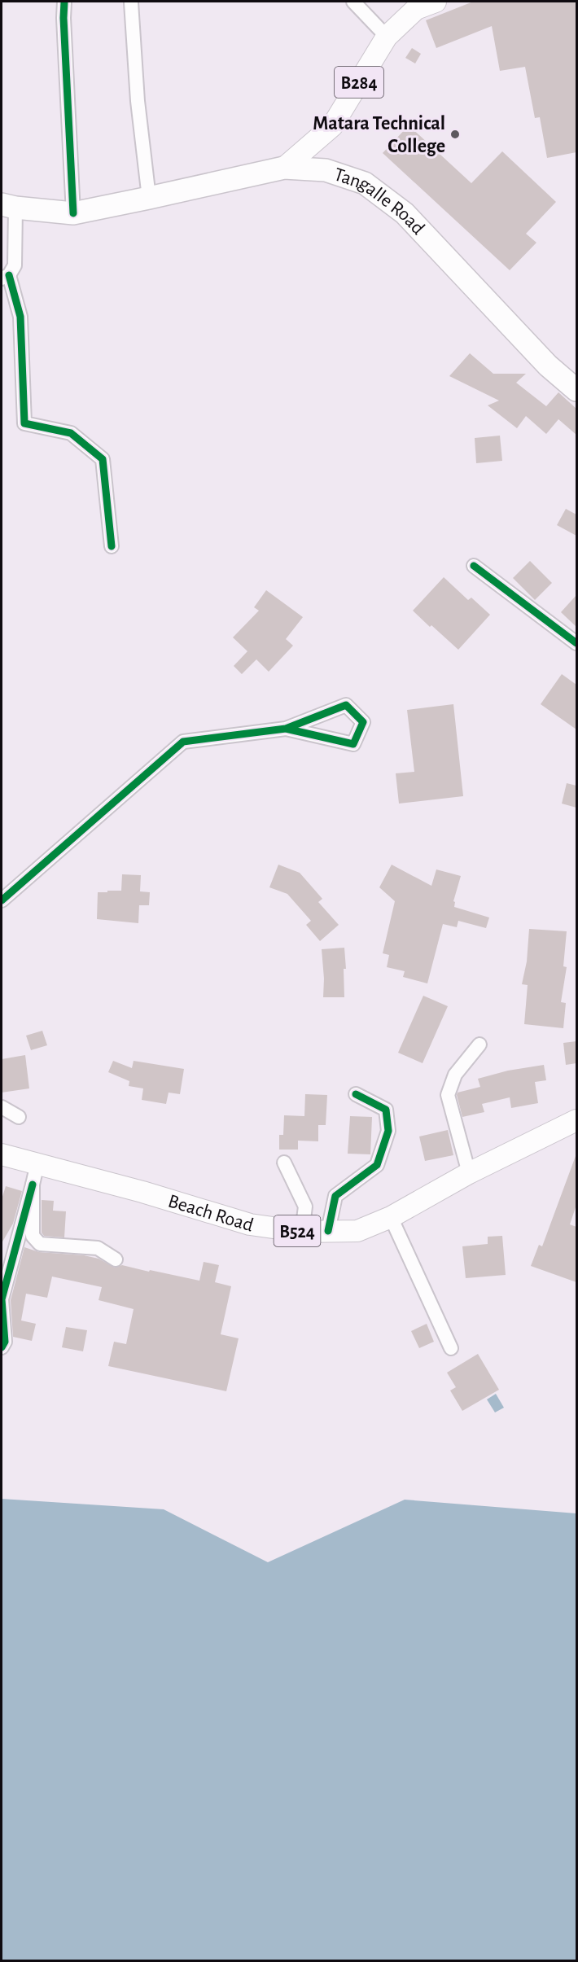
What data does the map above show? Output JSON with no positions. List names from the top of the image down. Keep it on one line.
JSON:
{"streets":{"highway":["Tangalle Road"],"main road":["B284","Beach Road","B524"]},"crossings":[["B284","Tangalle Road"]],"places":["Matara Technical College"]}
